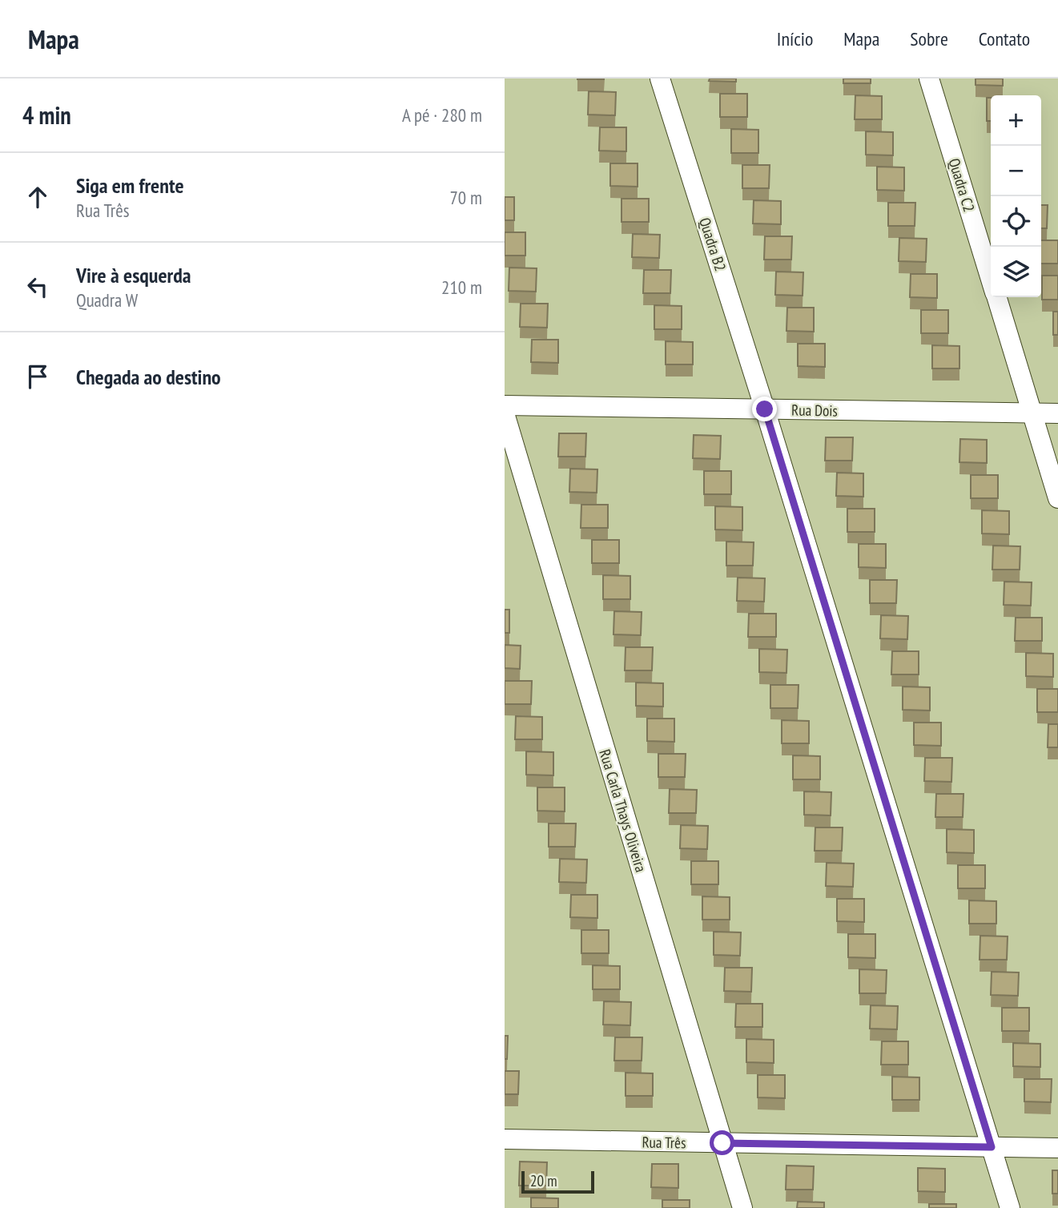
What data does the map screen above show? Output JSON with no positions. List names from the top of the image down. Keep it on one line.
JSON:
{"streets":{"street":["Quadra C2","Quadra B2","Rua Dois","Rua Carla Thays Oliveira","Rua Três"]},"crossings":[["Quadra C2","Rua Dois"],["Quadra B2","Rua Dois"],["Quadra B2","Rua Três"],["Rua Carla Thays Oliveira","Rua Três"]],"scale_bar":"20 m","page":{"header":"Mapa","nav":["Início","Mapa","Sobre","Contato"],"heading":["4 min","A pé · 280 m"],"map_buttons":["+","−"],"list":[["Siga em frente","Rua Três","70 m"],["Vire à esquerda","Quadra W","210 m"],"Chegada ao destino"],"scale":"20 m"}}
